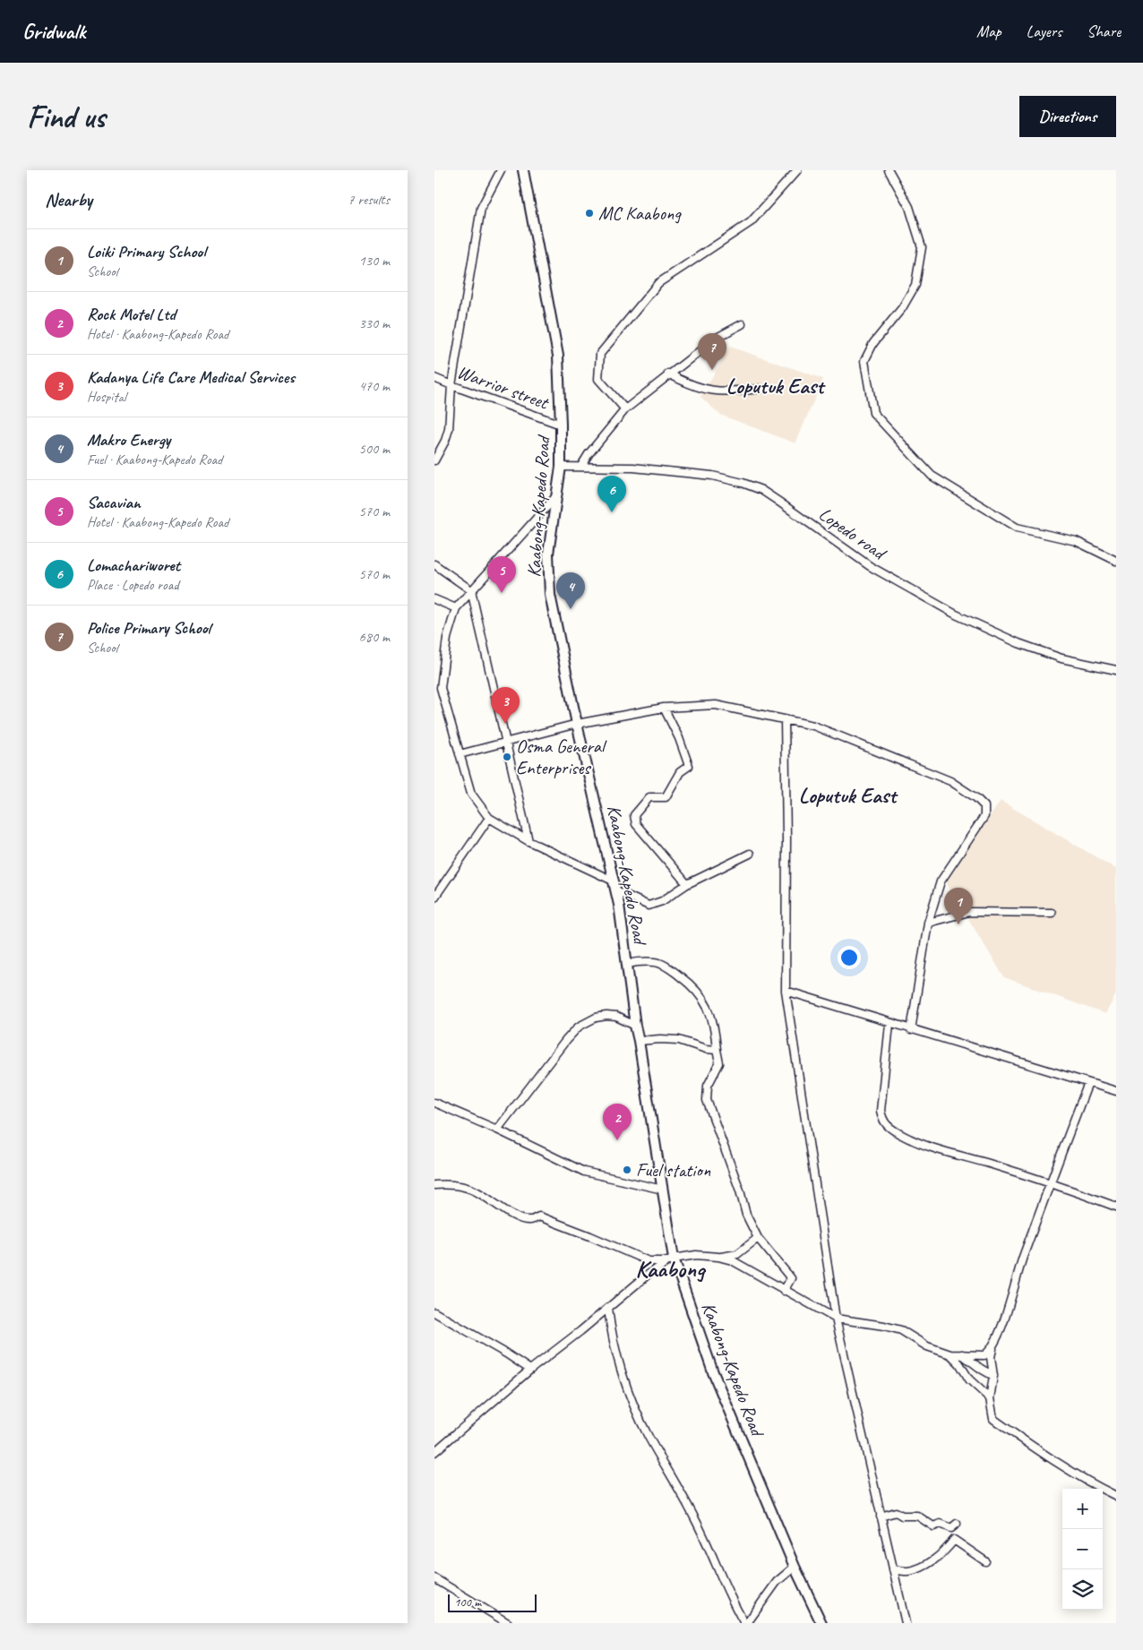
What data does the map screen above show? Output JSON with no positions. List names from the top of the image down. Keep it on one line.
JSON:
{"streets":{"main road":["Kaabong-Kapedo Road"],"street":["Warrior street","Lopedo road"]},"crossings":[["Warrior street","Kaabong-Kapedo Road"],["Kaabong-Kapedo Road","Lopedo road"]],"districts":["Loputuk East","Loputuk East","Kaabong"],"places":["MC Kaabong","Osma General Enterprises","Fuel station"],"scale_bar":"100 m","page":{"header":"Gridwalk","nav":["Map","Layers","Share"],"buttons":"Directions","title":"Find us","heading":["Nearby","7 results"],"list":[{"mark":"1","name":"Loiki Primary School","note":"School","value":"130 m"},{"mark":"2","name":"Rock Motel Ltd","note":"Hotel · Kaabong-Kapedo Road","value":"330 m"},{"mark":"3","name":"Kadanya Life Care Medical Services","note":"Hospital","value":"470 m"},{"mark":"4","name":"Makro Energy","note":"Fuel · Kaabong-Kapedo Road","value":"500 m"},{"mark":"5","name":"Sacavian","note":"Hotel · Kaabong-Kapedo Road","value":"570 m"},{"mark":"6","name":"Lomachariworet","note":"Place · Lopedo road","value":"570 m"},{"mark":"7","name":"Police Primary School","note":"School","value":"680 m"}],"pins":["7","6","5","4","3","1","2"],"map_buttons":["+","−"],"scale":"100 m"}}
